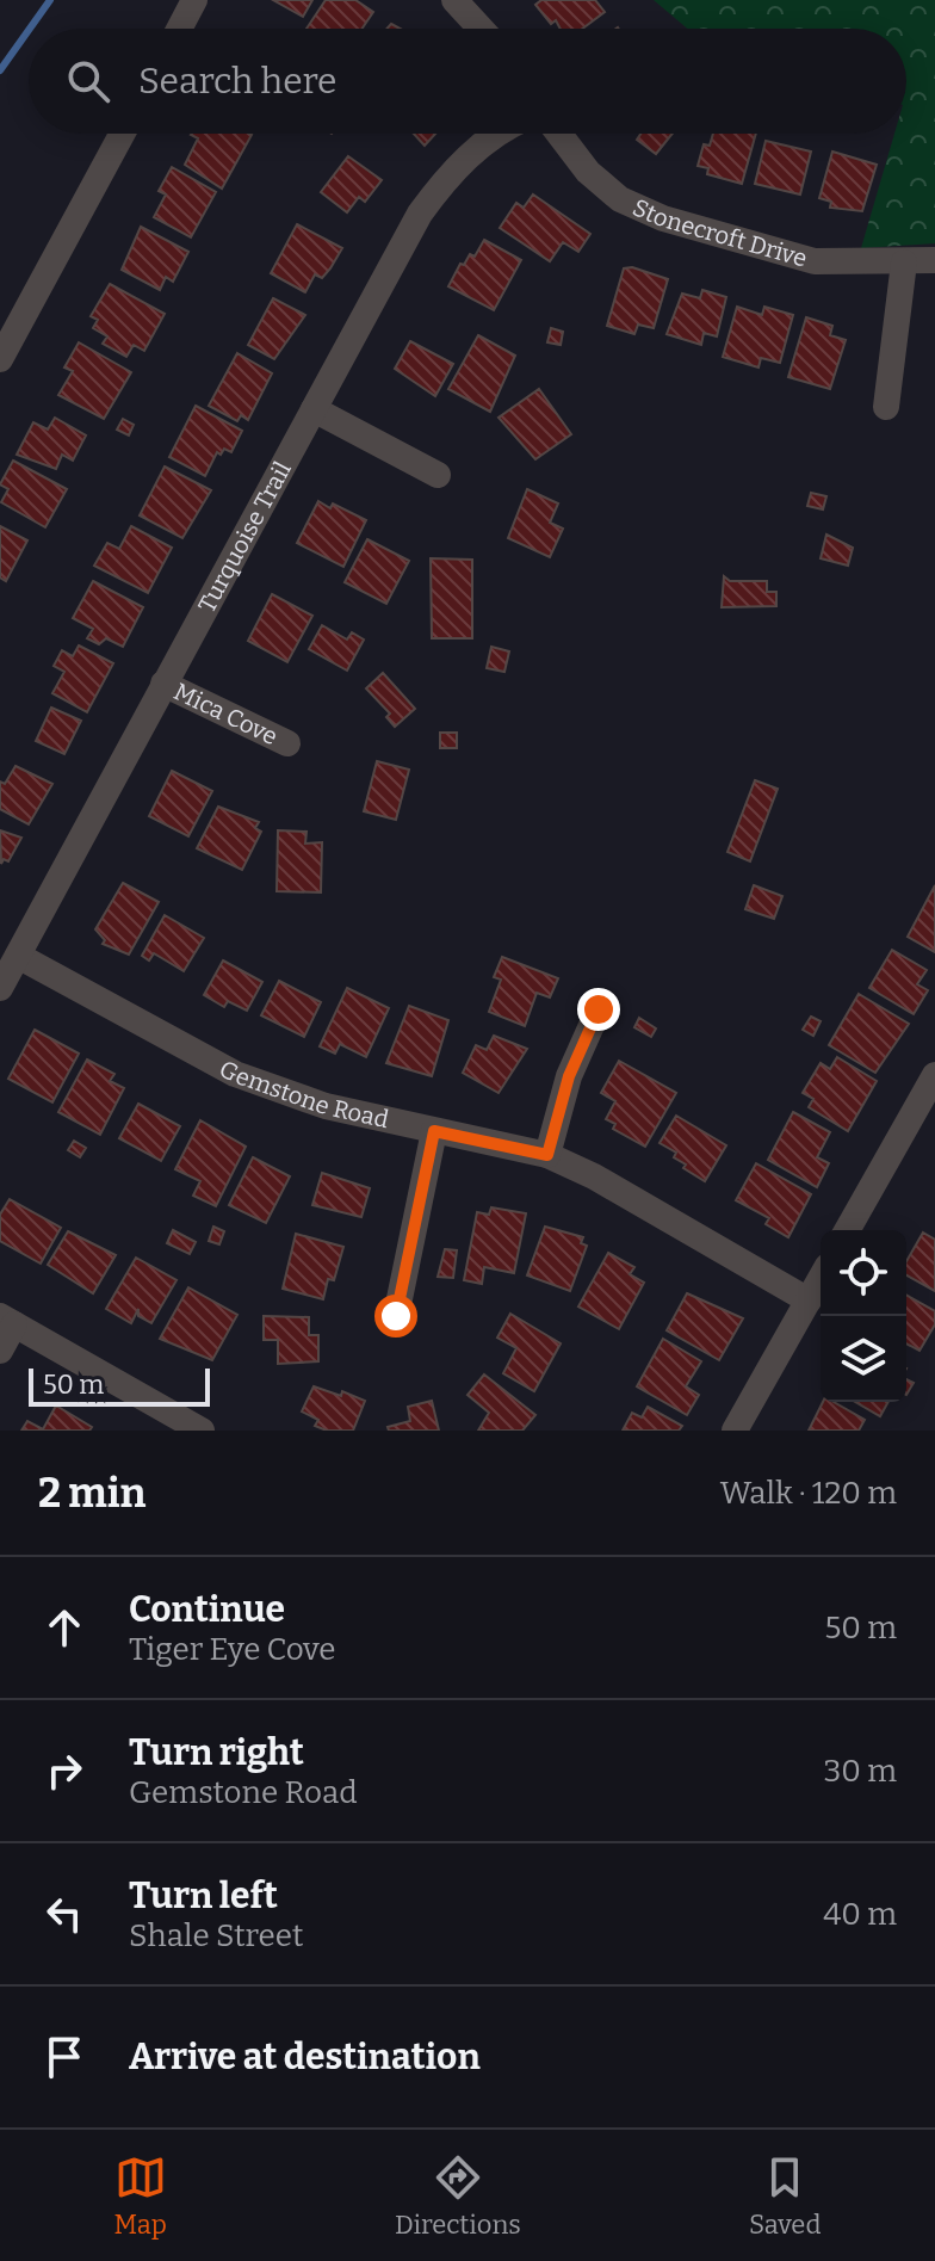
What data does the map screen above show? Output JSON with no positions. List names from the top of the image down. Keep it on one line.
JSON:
{"streets":{"street":["Stonecroft Drive","Turquoise Trail","Mica Cove","Gemstone Road"]},"crossings":[["Turquoise Trail","Mica Cove"],["Turquoise Trail","Gemstone Road"]],"scale_bar":"50 m","page":{"search":"Search here","scale":"50 m","heading":["2 min","Walk · 120 m"],"list":[["Continue","Tiger Eye Cove","50 m"],["Turn right","Gemstone Road","30 m"],["Turn left","Shale Street","40 m"],"Arrive at destination"],"nav":["Map","Directions","Saved"]}}
